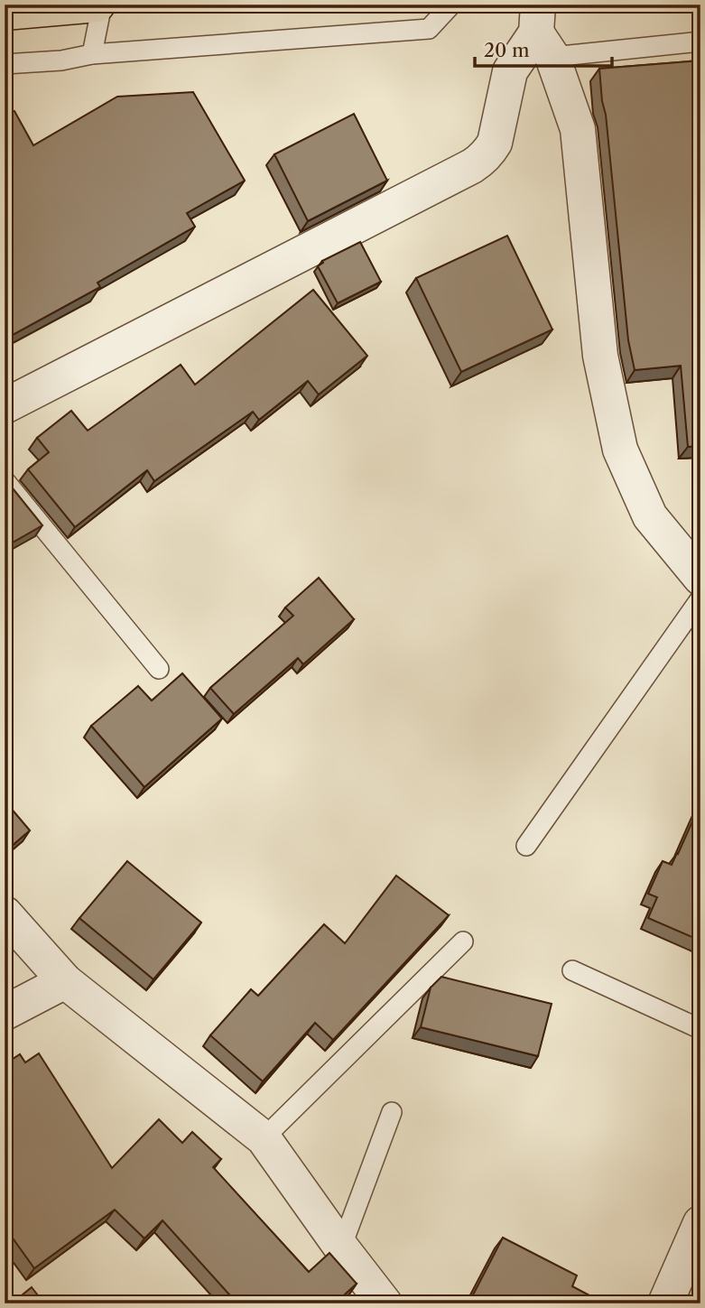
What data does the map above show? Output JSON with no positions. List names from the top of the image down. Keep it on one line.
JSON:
{"scale_bar":"20 m"}
